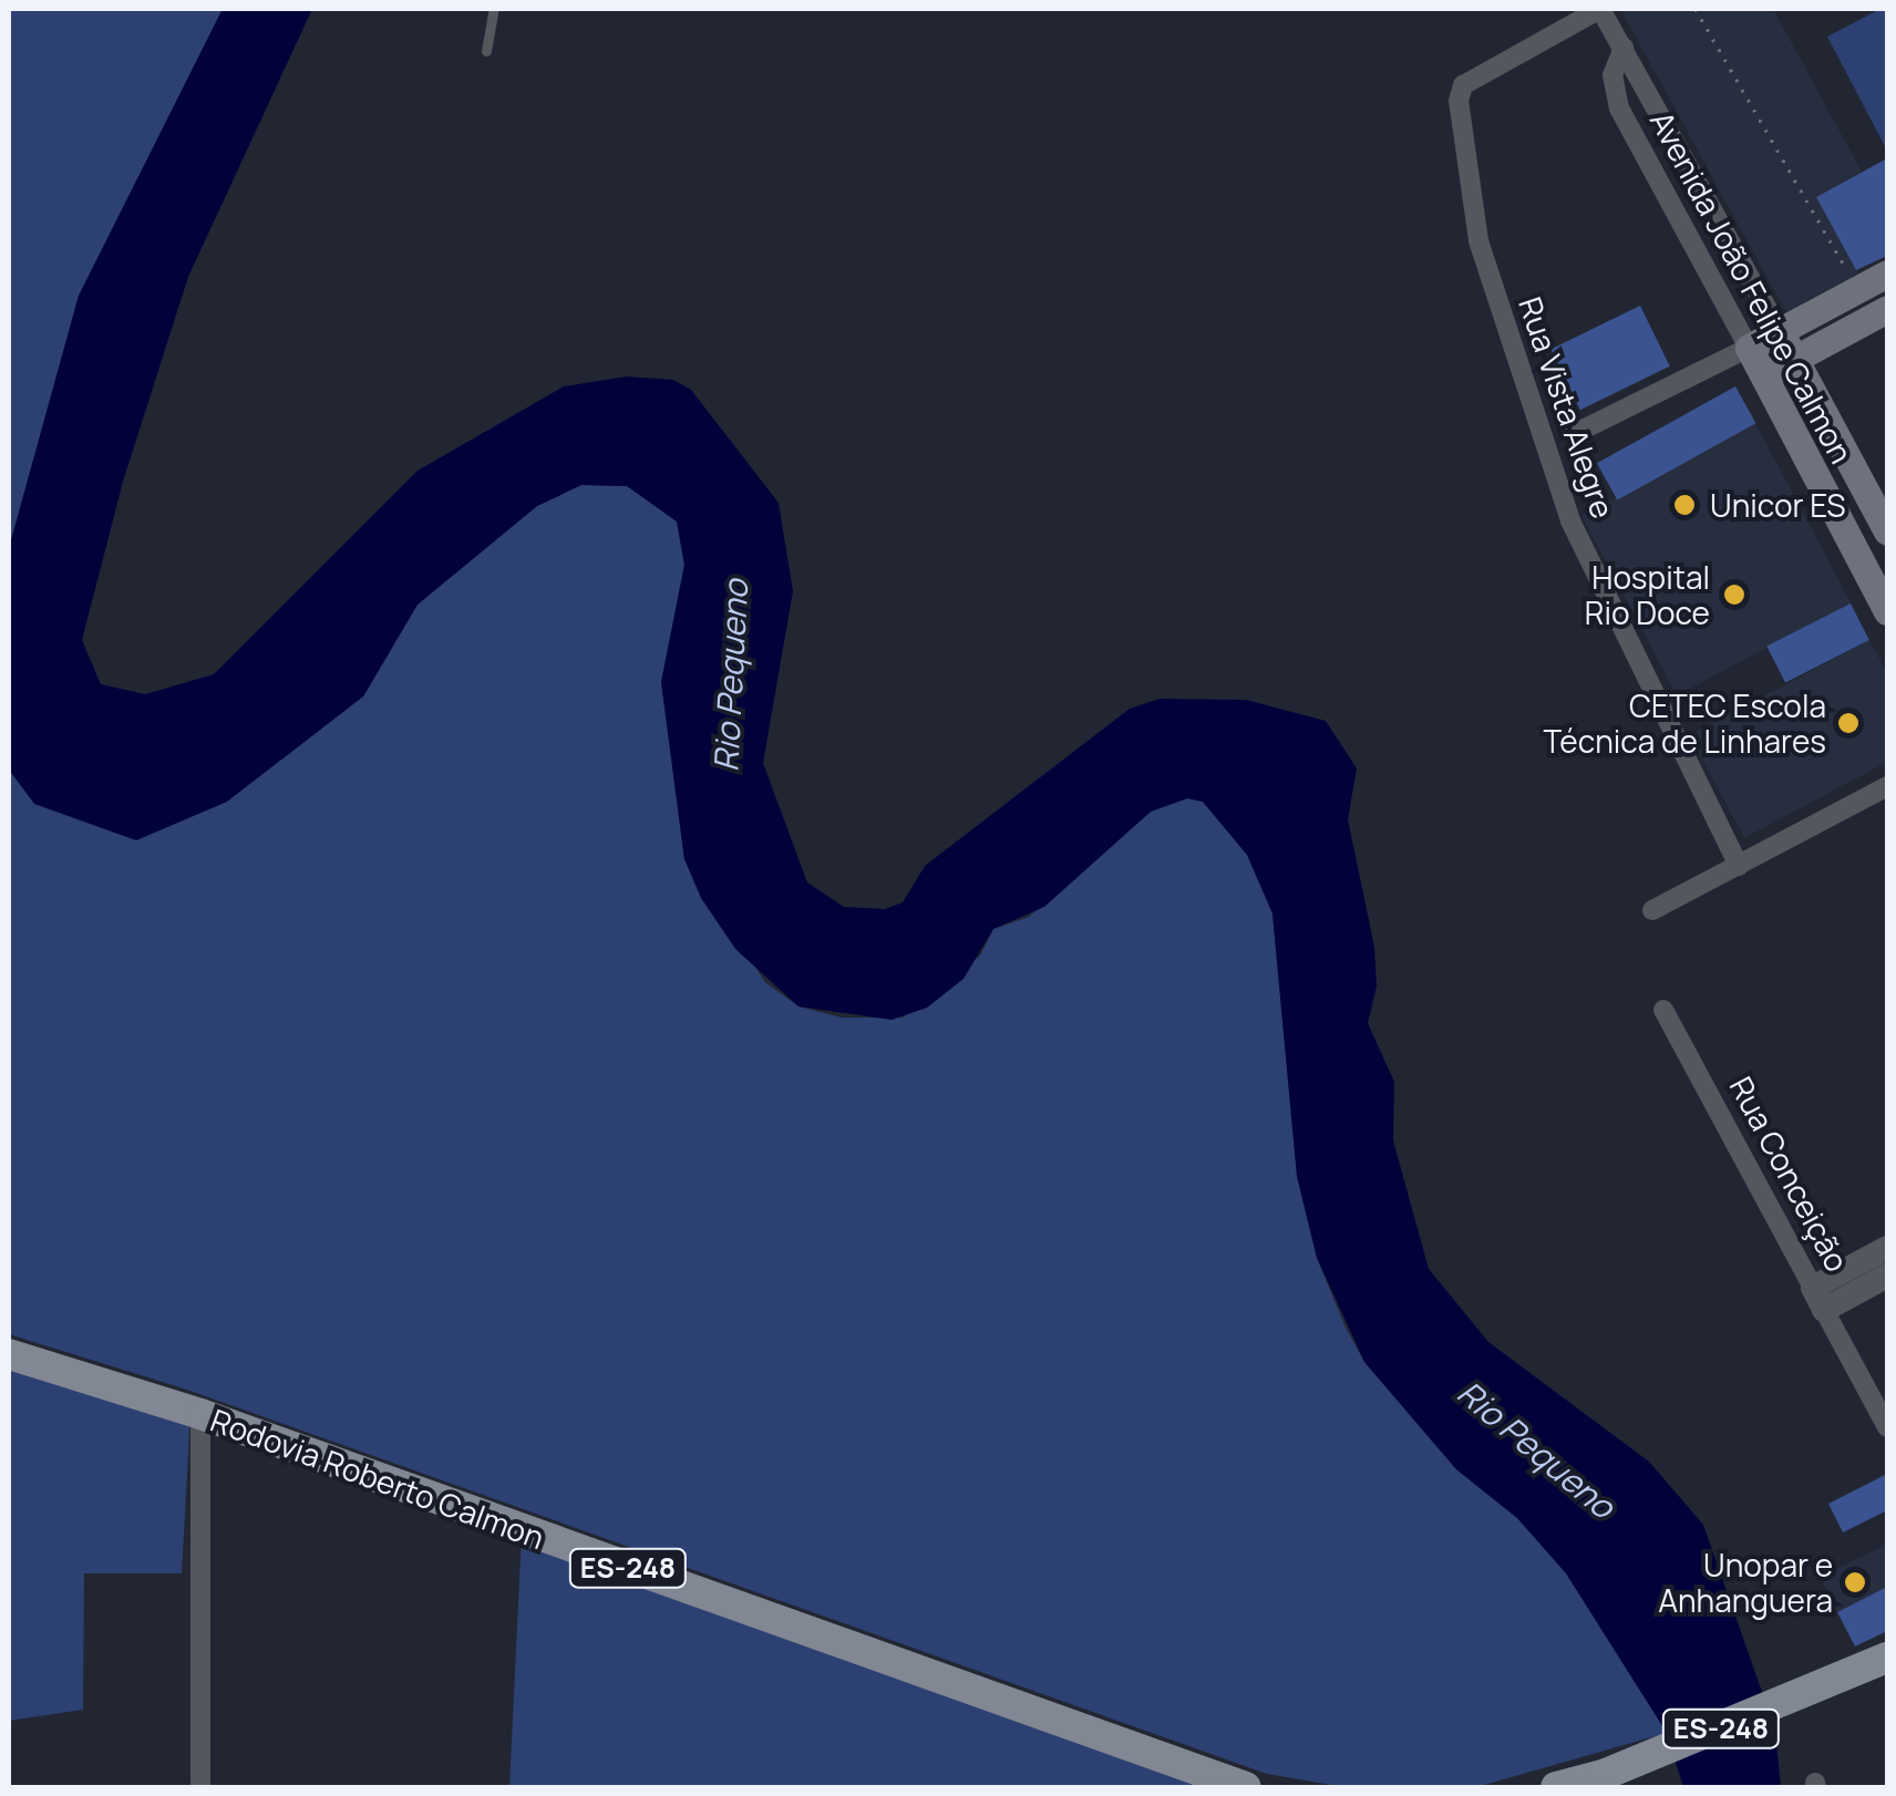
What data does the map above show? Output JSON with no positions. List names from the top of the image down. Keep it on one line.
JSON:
{"streets":{"main road":["Avenida João Felipe Calmon","Rodovia Roberto Calmon","ES-248"],"street":["Rua Vista Alegre","Rua Conceição"]},"crossings":[["Avenida João Felipe Calmon","Rua Vista Alegre"]],"water":["Rio Pequeno"],"places":["Unicor ES","Hospital Rio Doce","CETEC Escola Técnica de Linhares","Unopar e Anhanguera"]}
